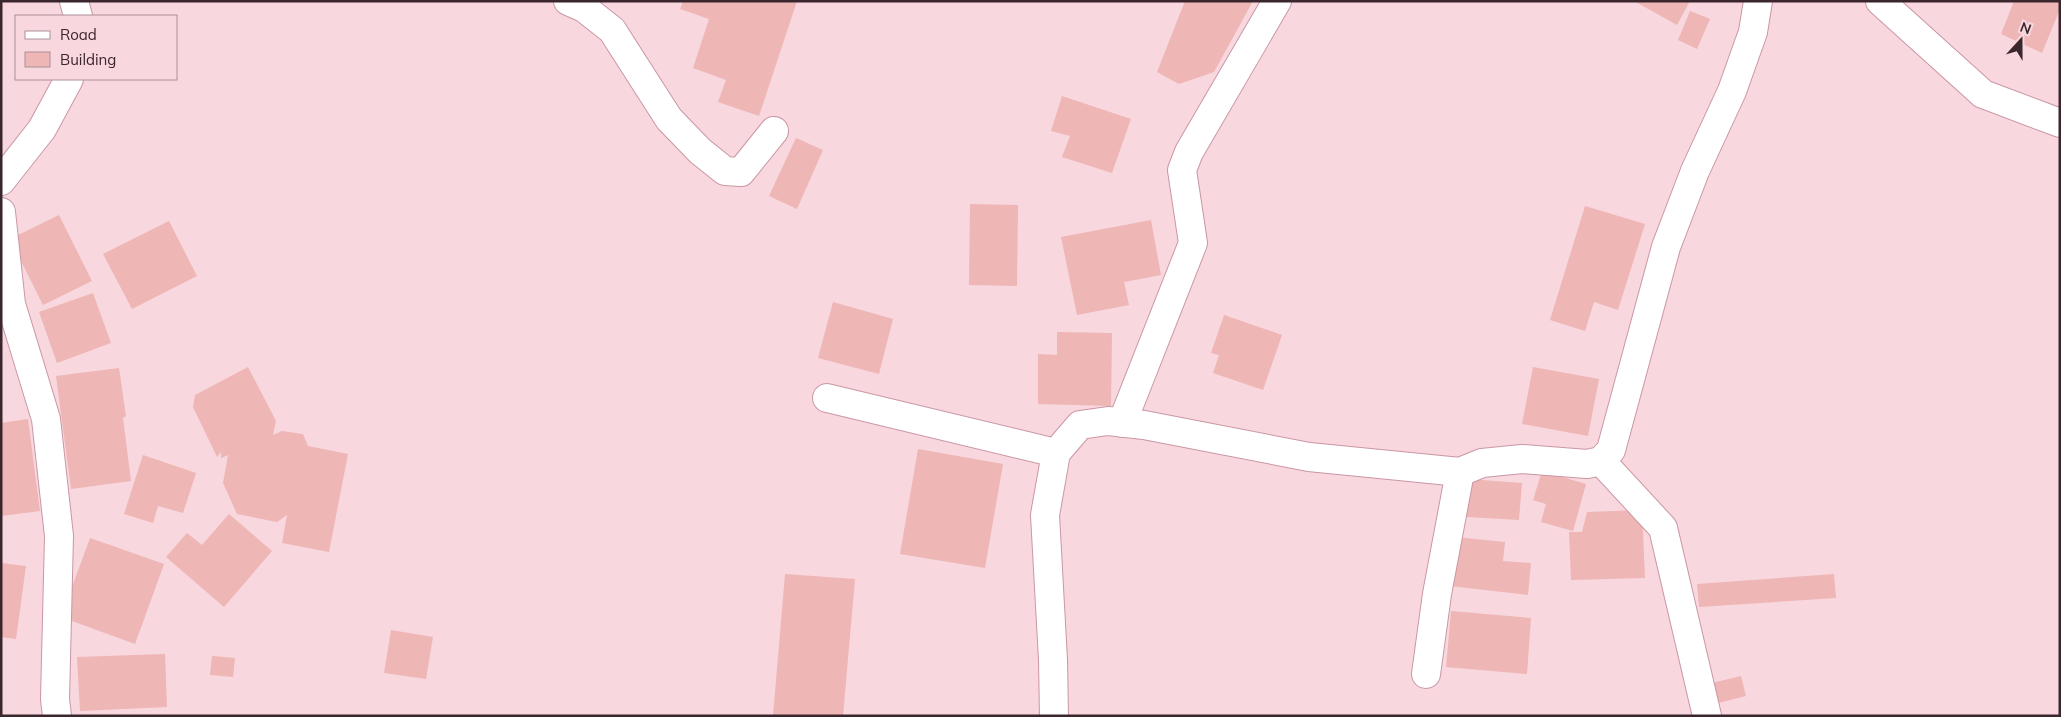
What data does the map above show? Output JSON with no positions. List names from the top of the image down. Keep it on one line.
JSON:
{"legend":["Road","Building"],"north":"top"}
